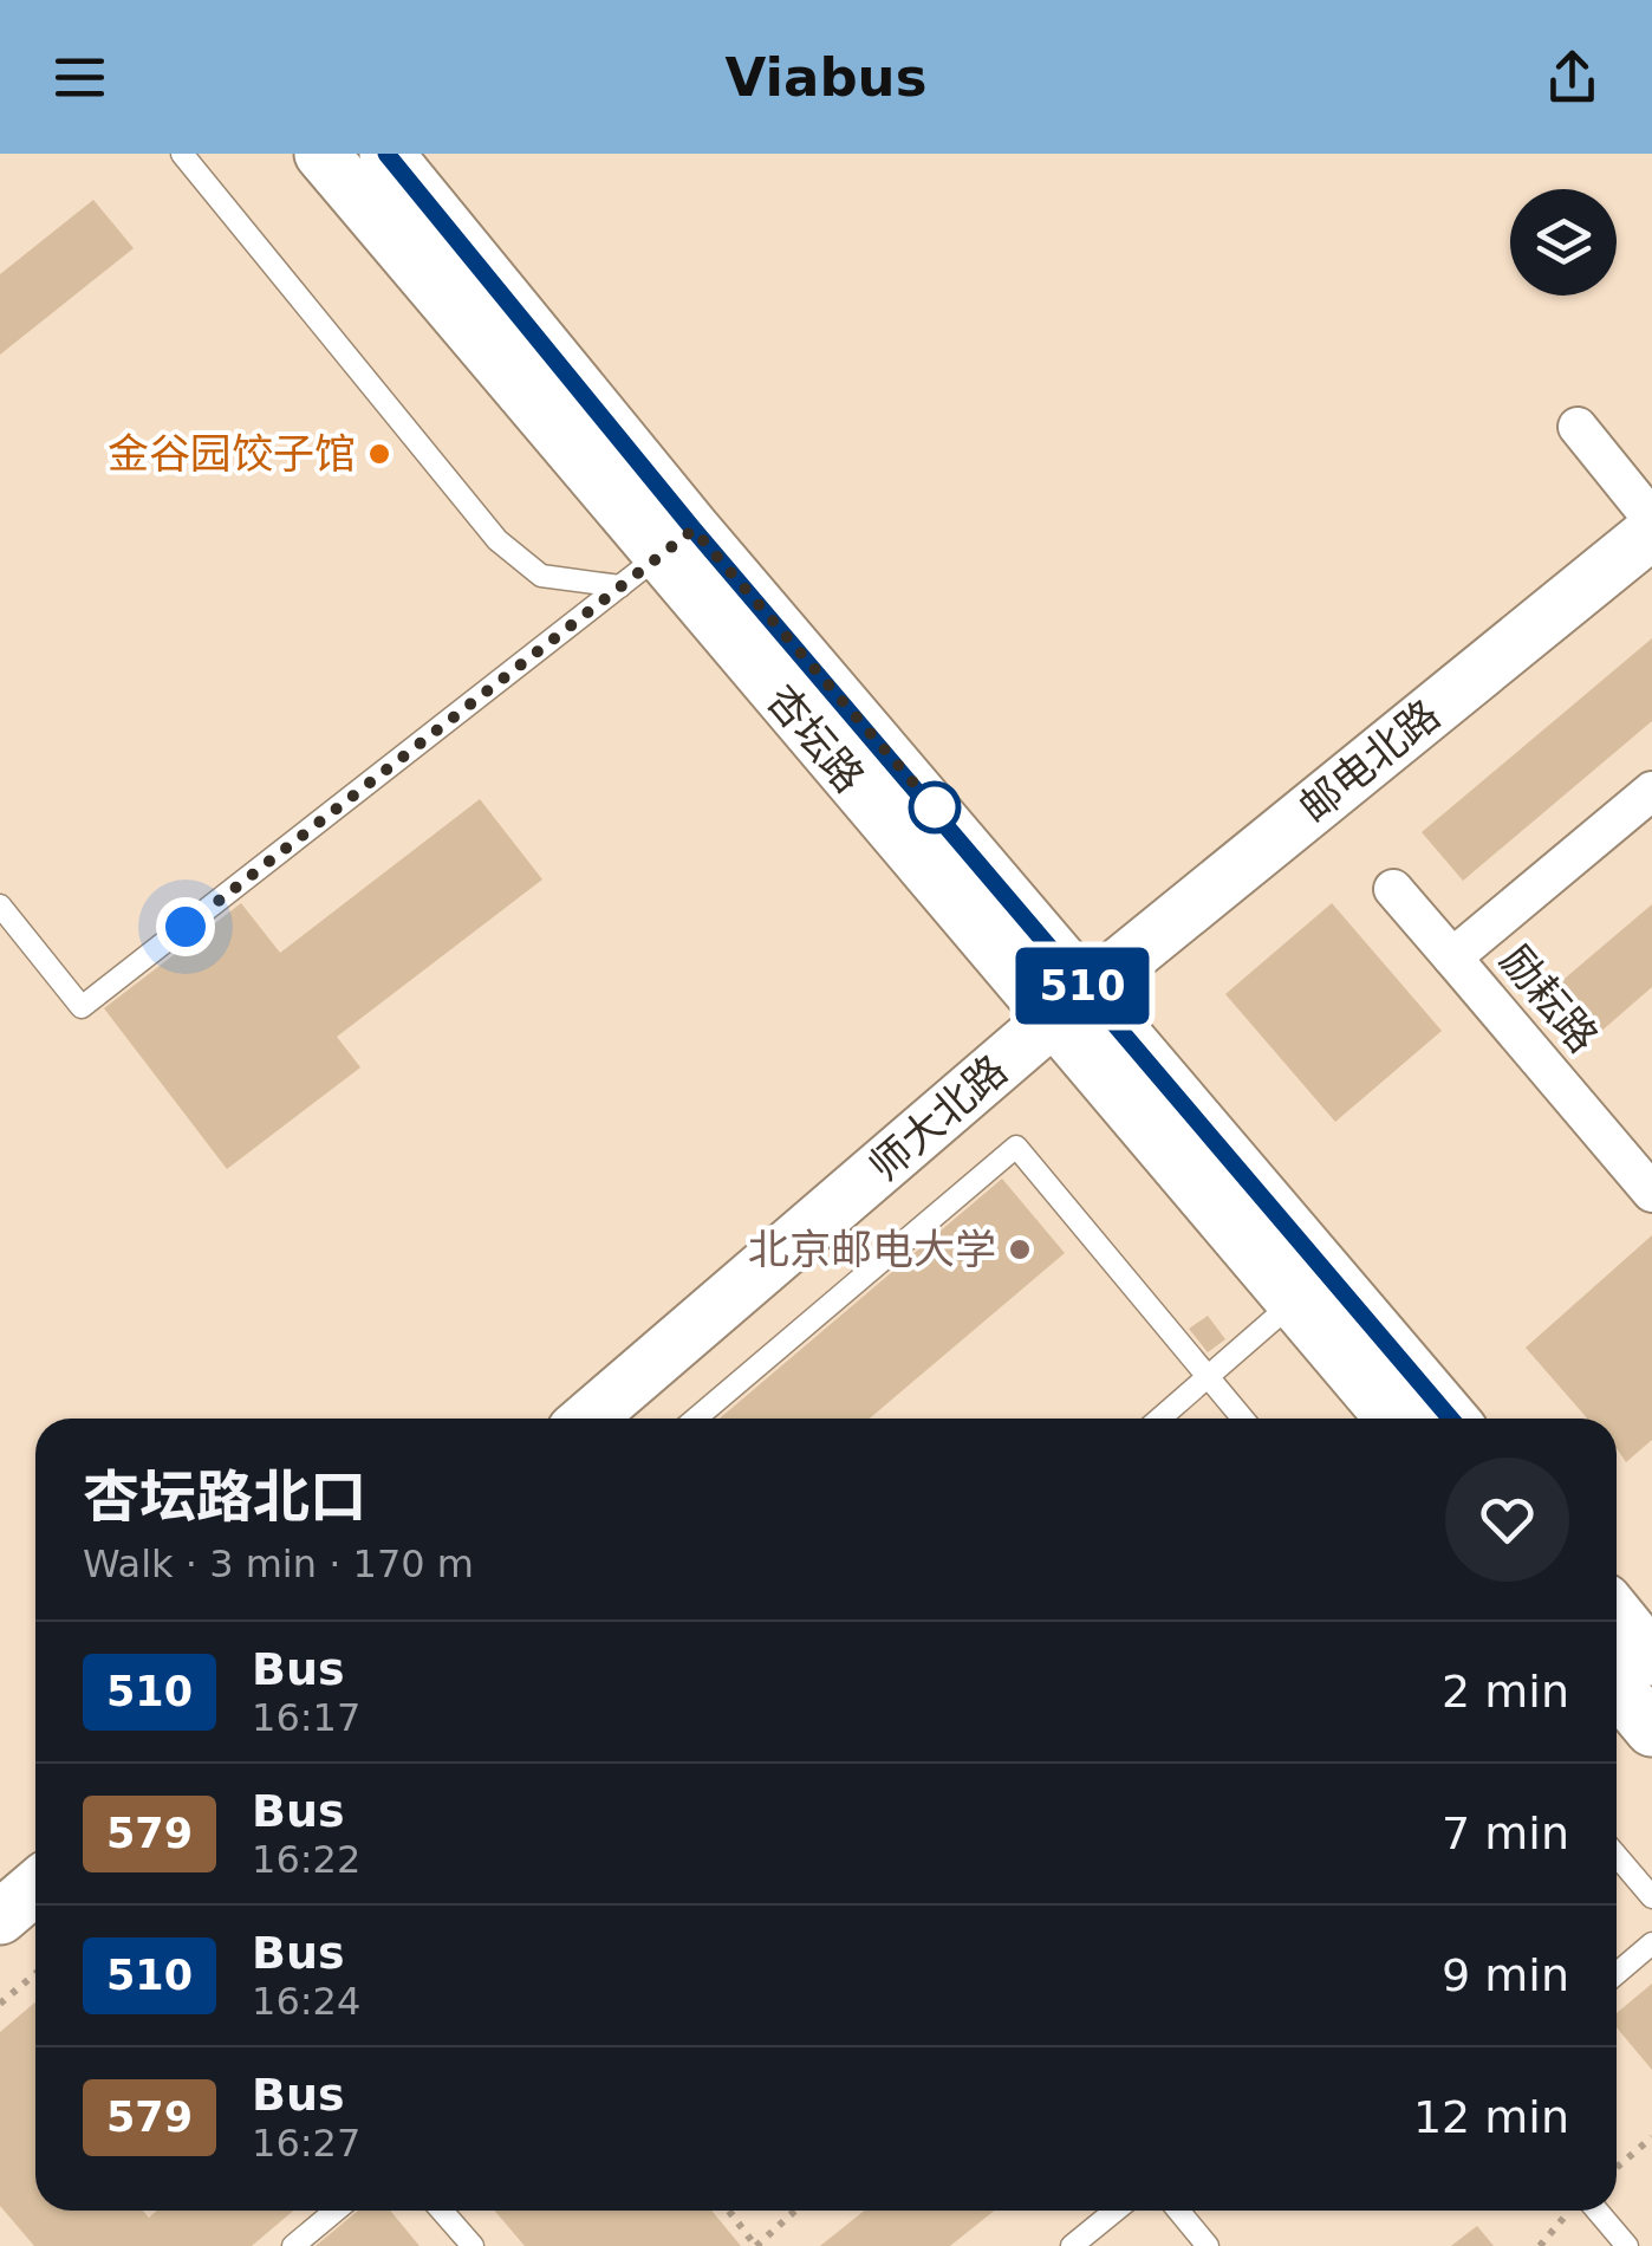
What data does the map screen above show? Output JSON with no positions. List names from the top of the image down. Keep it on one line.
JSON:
{"streets":{"street":["杏坛路","邮电北路","励耘路","师大北路"]},"crossings":[["杏坛路","邮电北路"],["杏坛路","师大北路"],["邮电北路","师大北路"]],"places":["金谷园饺子馆","北京邮电大学"],"lines":["bus line 510"],"page":{"header":"Viabus","on_map":"510","heading":["杏坛路北口","Walk · 3 min · 170 m"],"list":[{"mark":"510","name":"Bus","note":"16:17","value":"2 min"},{"mark":"579","name":"Bus","note":"16:22","value":"7 min"},{"mark":"510","name":"Bus","note":"16:24","value":"9 min"},{"mark":"579","name":"Bus","note":"16:27","value":"12 min"}]}}
